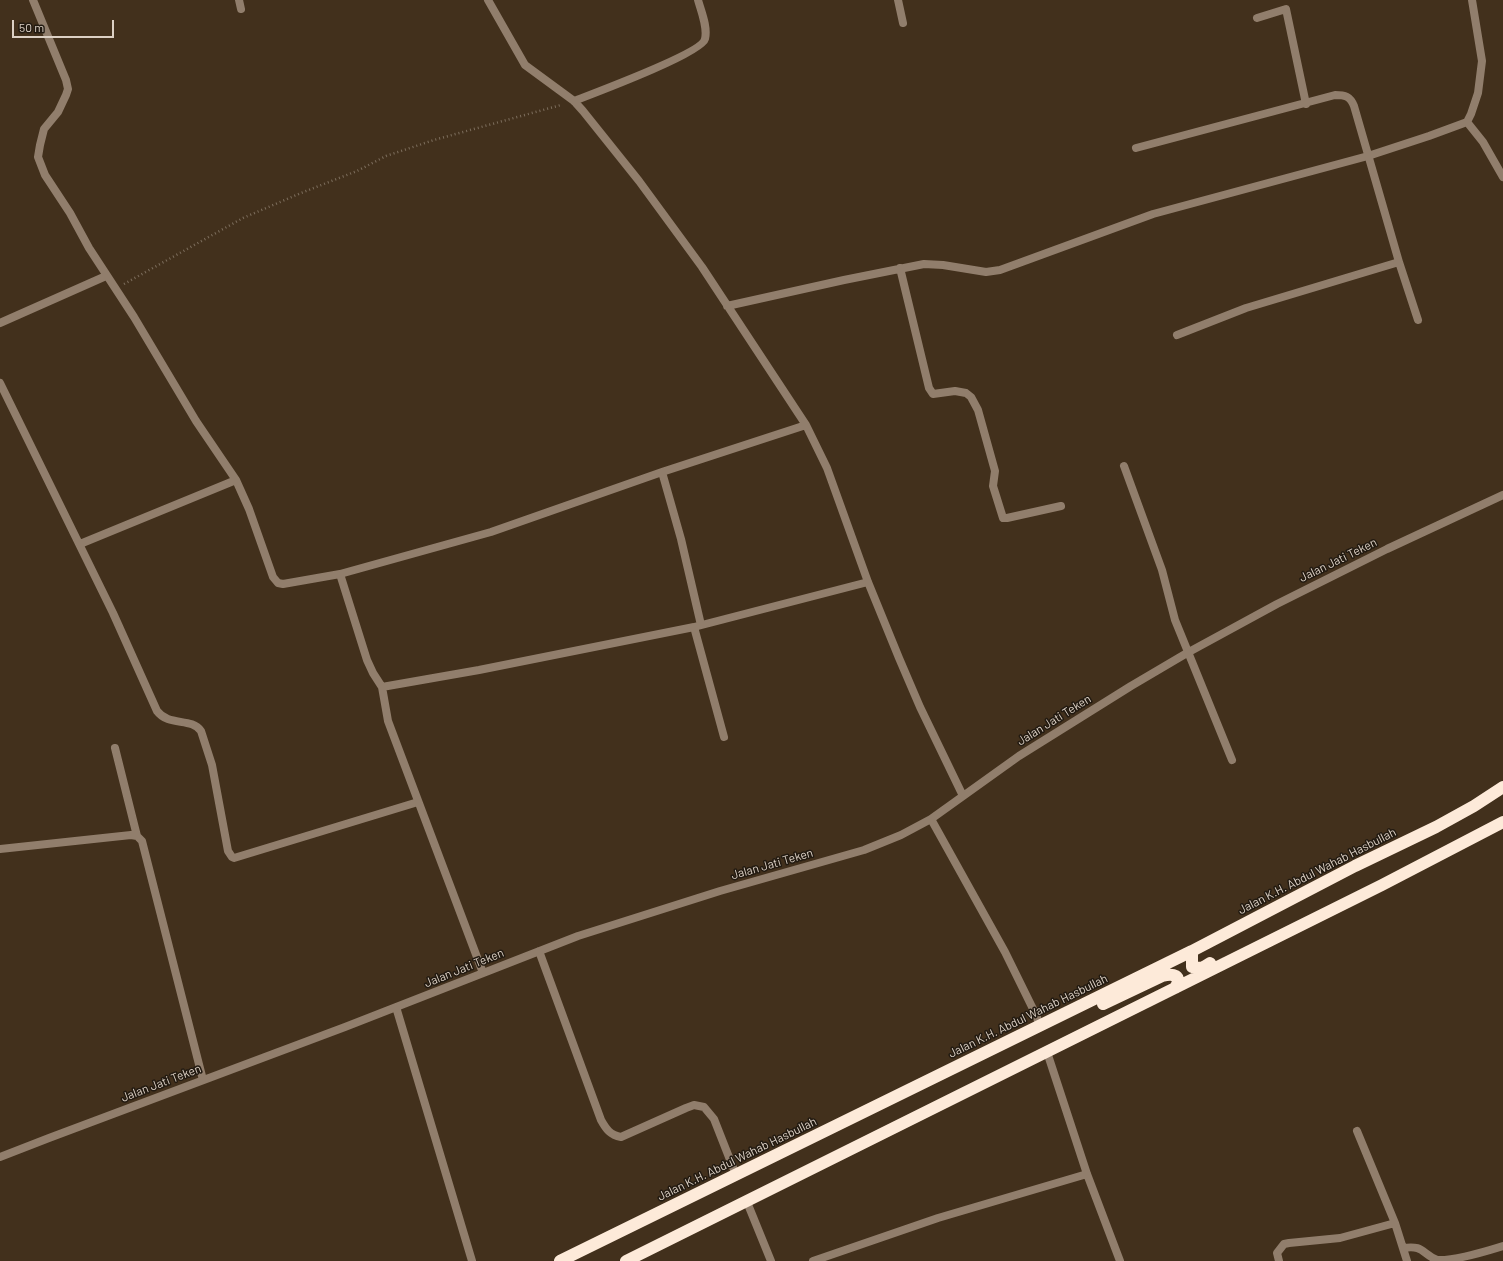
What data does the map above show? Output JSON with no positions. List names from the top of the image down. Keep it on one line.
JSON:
{"streets":{"highway":["Jalan K.H. Abdul Wahab Hasbullah"],"street":["Jalan Jati Teken"]},"scale_bar":"50 m"}
